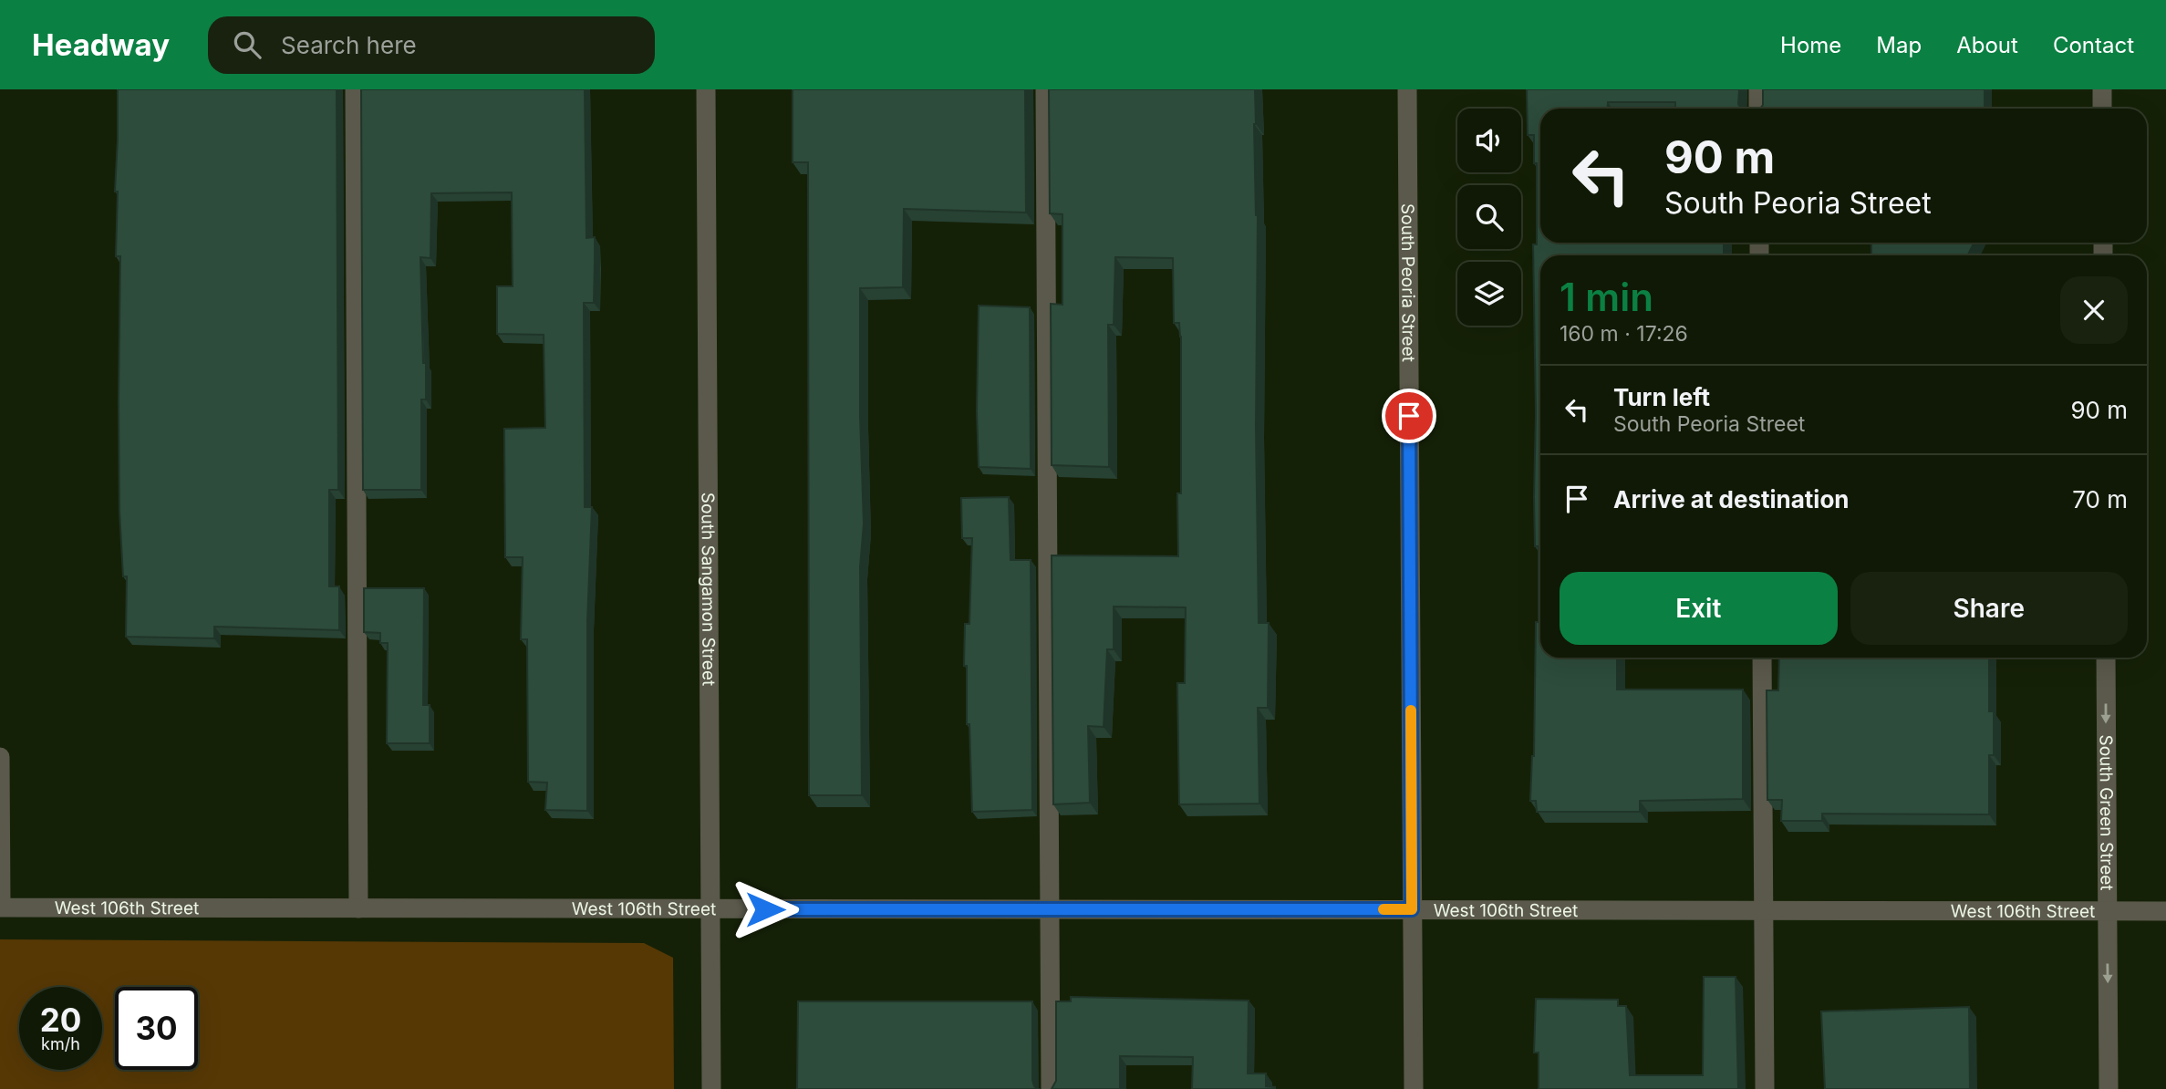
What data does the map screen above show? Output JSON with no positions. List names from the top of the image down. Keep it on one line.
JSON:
{"streets":{"street":["South Peoria Street","South Sangamon Street","South Green Street","West 106th Street"]},"crossings":[["South Peoria Street","West 106th Street"],["South Sangamon Street","West 106th Street"],["South Green Street","West 106th Street"]],"one_way":["South Green Street"],"page":{"header":"Headway","search":"Search here","nav":["Home","Map","About","Contact"],"turn":["90 m","South Peoria Street"],"heading":["1 min","160 m · 17:26"],"list":[{"name":"Turn left","note":"South Peoria Street","value":"90 m"},{"name":"Arrive at destination","value":"70 m"}],"buttons":["Exit","Share"],"speed":"20 km/h","limit":"30"}}
